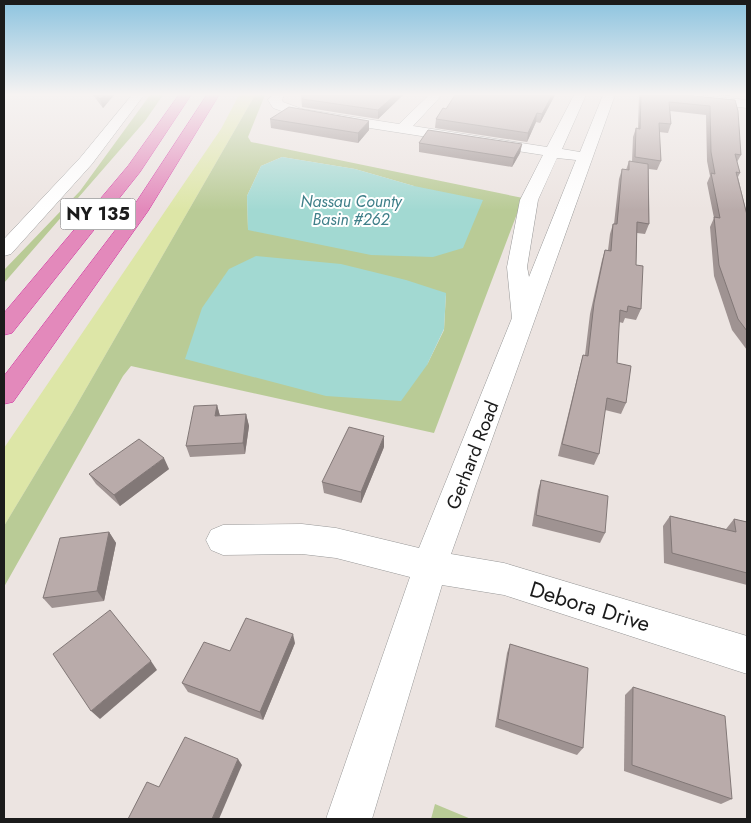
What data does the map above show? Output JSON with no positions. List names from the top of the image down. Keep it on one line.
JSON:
{"streets":{"highway":["NY 135"],"street":["Gerhard Road","Debora Drive"]},"crossings":[["Gerhard Road","Debora Drive"]],"water":["Nassau County Basin #262"]}
